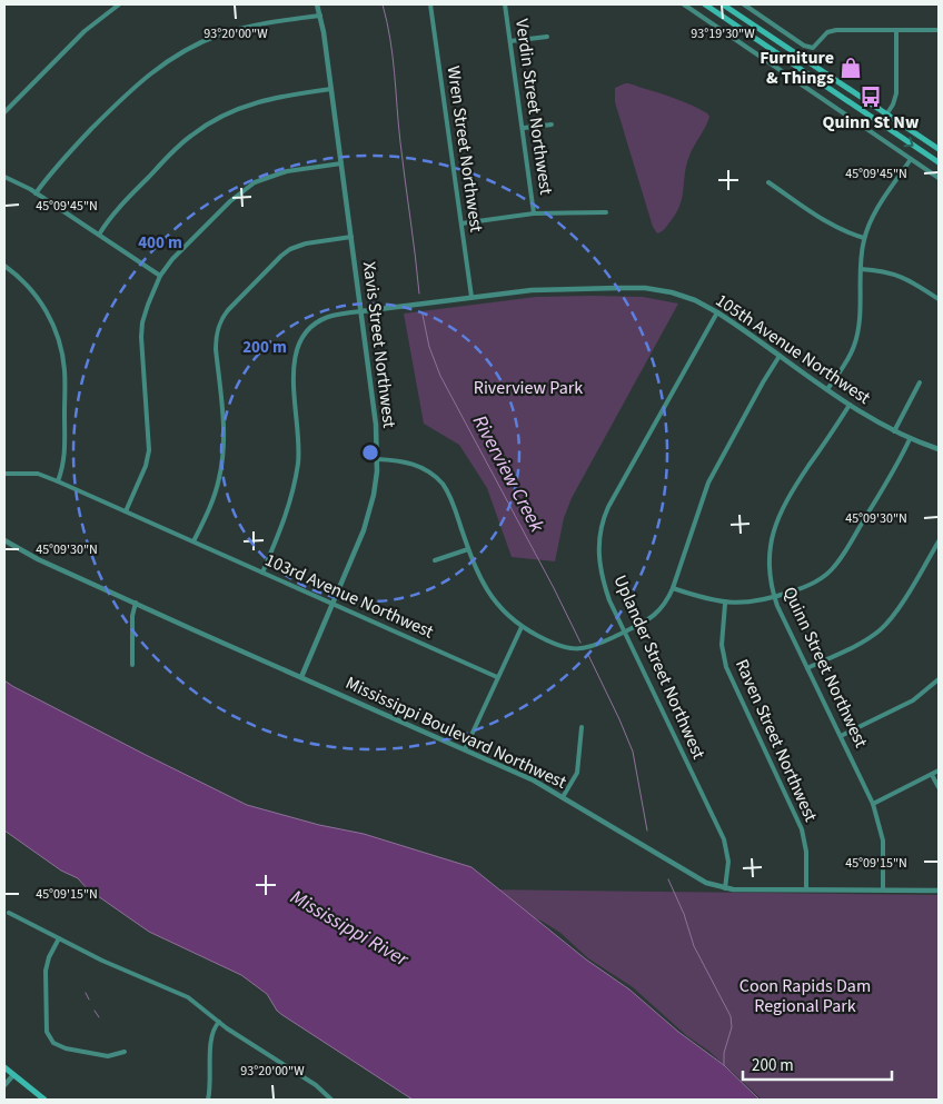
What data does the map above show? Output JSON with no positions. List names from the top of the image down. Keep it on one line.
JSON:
{"streets":{"street":["Verdin Street Northwest","Wren Street Northwest","Xavis Street Northwest","105th Avenue Northwest","103rd Avenue Northwest","Uplander Street Northwest","Quinn Street Northwest","Mississippi Boulevard Northwest","Raven Street Northwest"]},"crossings":[["Wren Street Northwest","105th Avenue Northwest"],["Xavis Street Northwest","105th Avenue Northwest"],["Xavis Street Northwest","103rd Avenue Northwest"],["Xavis Street Northwest","Mississippi Boulevard Northwest"],["105th Avenue Northwest","Uplander Street Northwest"],["105th Avenue Northwest","Quinn Street Northwest"],["Uplander Street Northwest","Mississippi Boulevard Northwest"],["Quinn Street Northwest","Mississippi Boulevard Northwest"],["Mississippi Boulevard Northwest","Raven Street Northwest"]],"water":["Riverview Creek","Mississippi River"],"parks":["Riverview Park","Coon Rapids Dam Regional Park"],"places":{"shop":["Furniture & Things"],"bus stop":["Quinn St Nw"]},"scale_bar":"200 m","coordinates":["93°20'00\"W","93°19'30\"W","45°09'45\"N","45°09'30\"N","45°09'15\"N"],"rings":["400 m","200 m"]}
